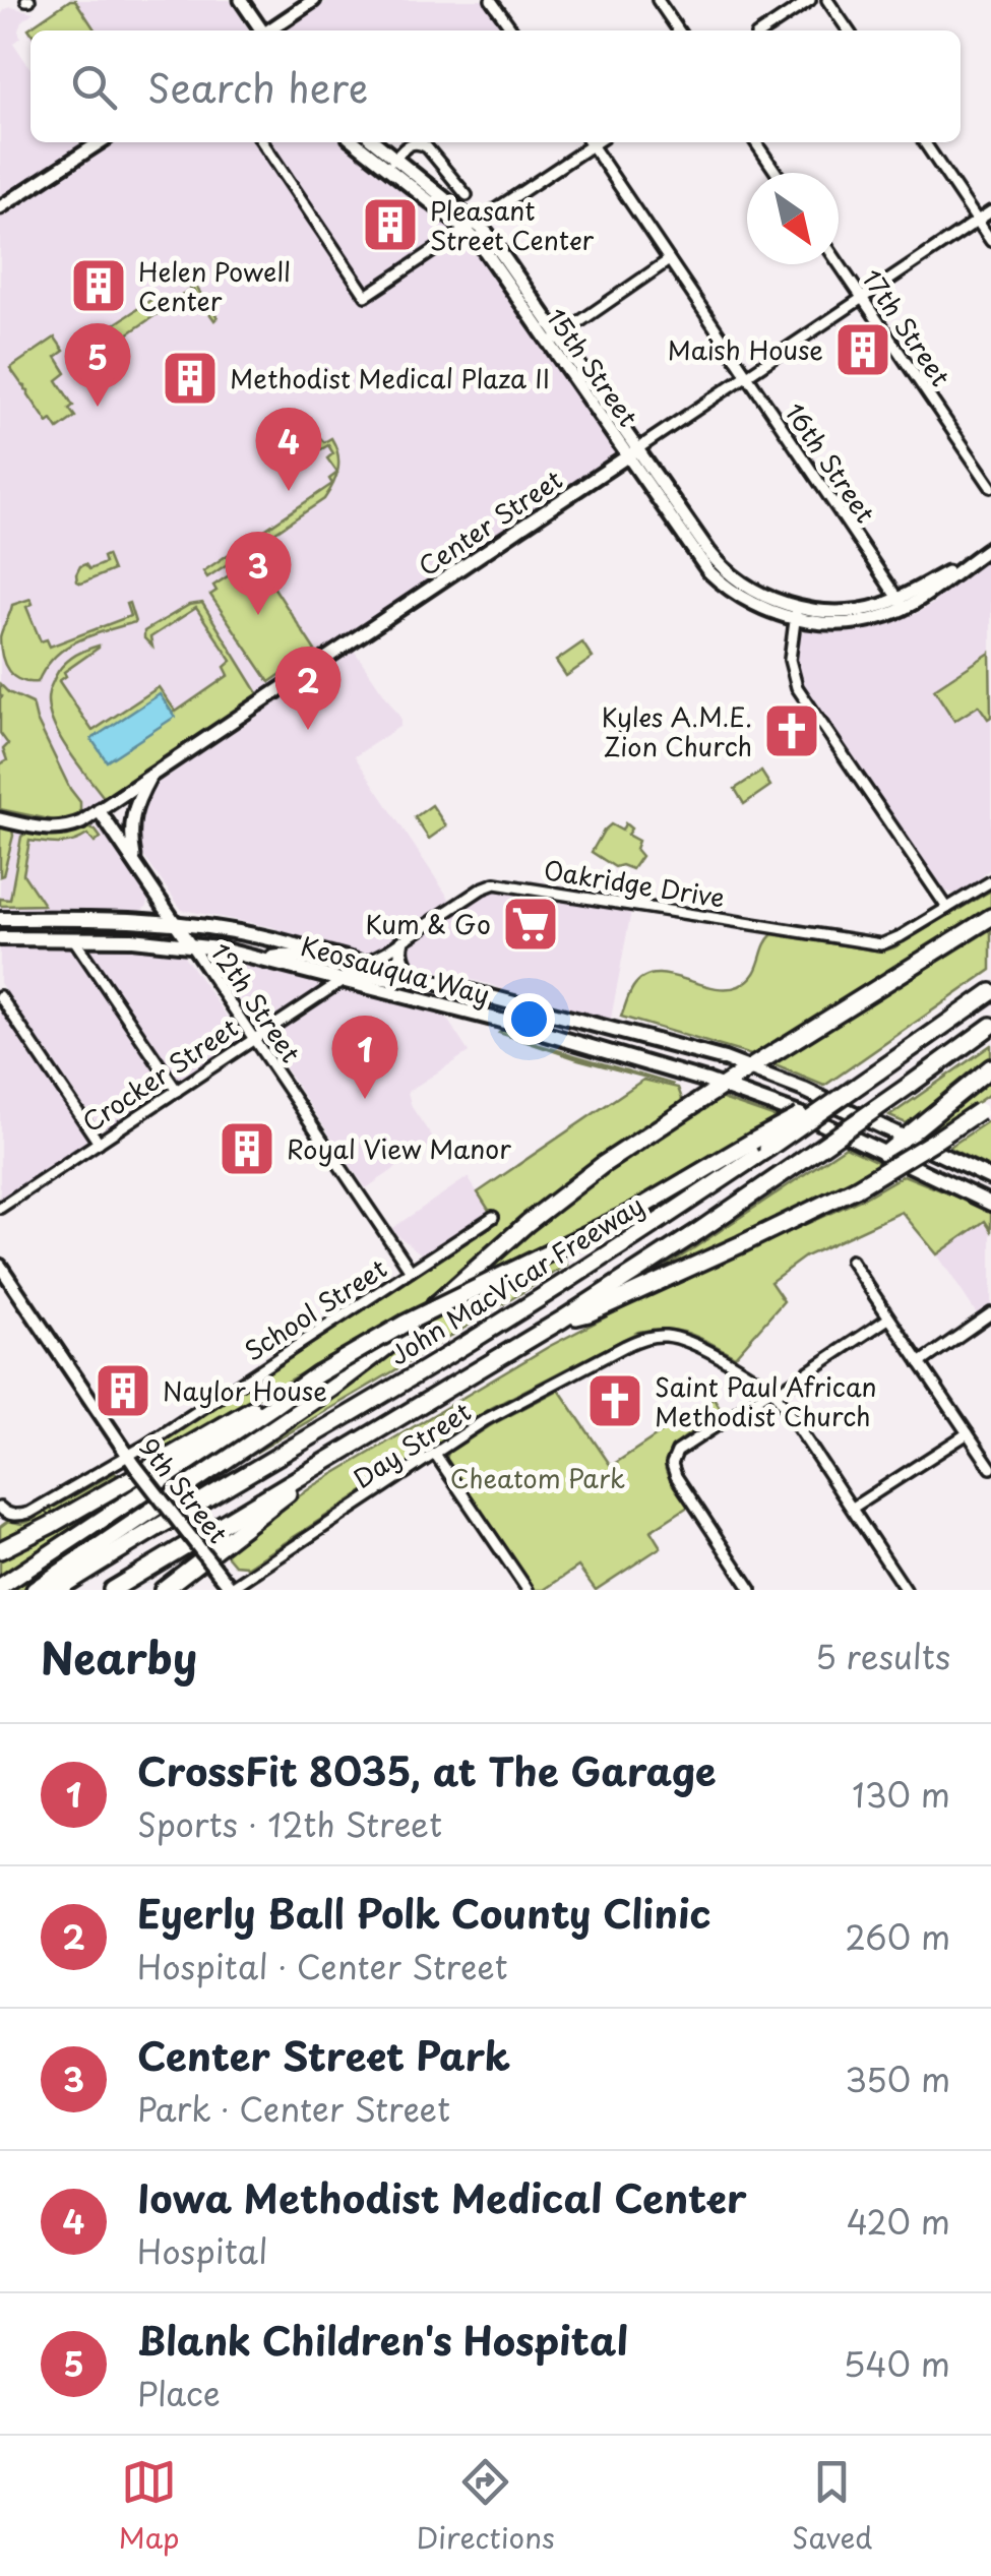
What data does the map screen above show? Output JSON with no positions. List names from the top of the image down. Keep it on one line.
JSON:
{"streets":{"highway":["John MacVicar Freeway"],"main road":["Keosauqua Way"],"street":["17th Street","15th Street","16th Street","Center Street","Oakridge Drive","12th Street","Crocker Street","School Street","Day Street","9th Street"]},"crossings":[["17th Street","Center Street"],["15th Street","Center Street"],["16th Street","Center Street"],["Center Street","12th Street"],["Oakridge Drive","Keosauqua Way"],["Keosauqua Way","12th Street"],["Keosauqua Way","Crocker Street"],["12th Street","Crocker Street"],["12th Street","School Street"],["School Street","9th Street"],["Day Street","9th Street"]],"parks":["Cheatom Park"],"places":{"building":["Pleasant Street Center","Helen Powell Center","Maish House","Methodist Medical Plaza II","Royal View Manor","Naylor House"],"church":["Kyles A.M.E. Zion Church","Saint Paul African Methodist Church"],"supermarket":["Kum & Go"]},"north":"bottom right","page":{"search":"Search here","pins":["5","4","3","2","1"],"heading":["Nearby","5 results"],"list":[{"mark":"1","name":"CrossFit 8035, at The Garage","note":"Sports · 12th Street","value":"130 m"},{"mark":"2","name":"Eyerly Ball Polk County Clinic","note":"Hospital · Center Street","value":"260 m"},{"mark":"3","name":"Center Street Park","note":"Park · Center Street","value":"350 m"},{"mark":"4","name":"Iowa Methodist Medical Center","note":"Hospital","value":"420 m"},{"mark":"5","name":"Blank Children's Hospital","note":"Place","value":"540 m"}],"nav":["Map","Directions","Saved"]}}
